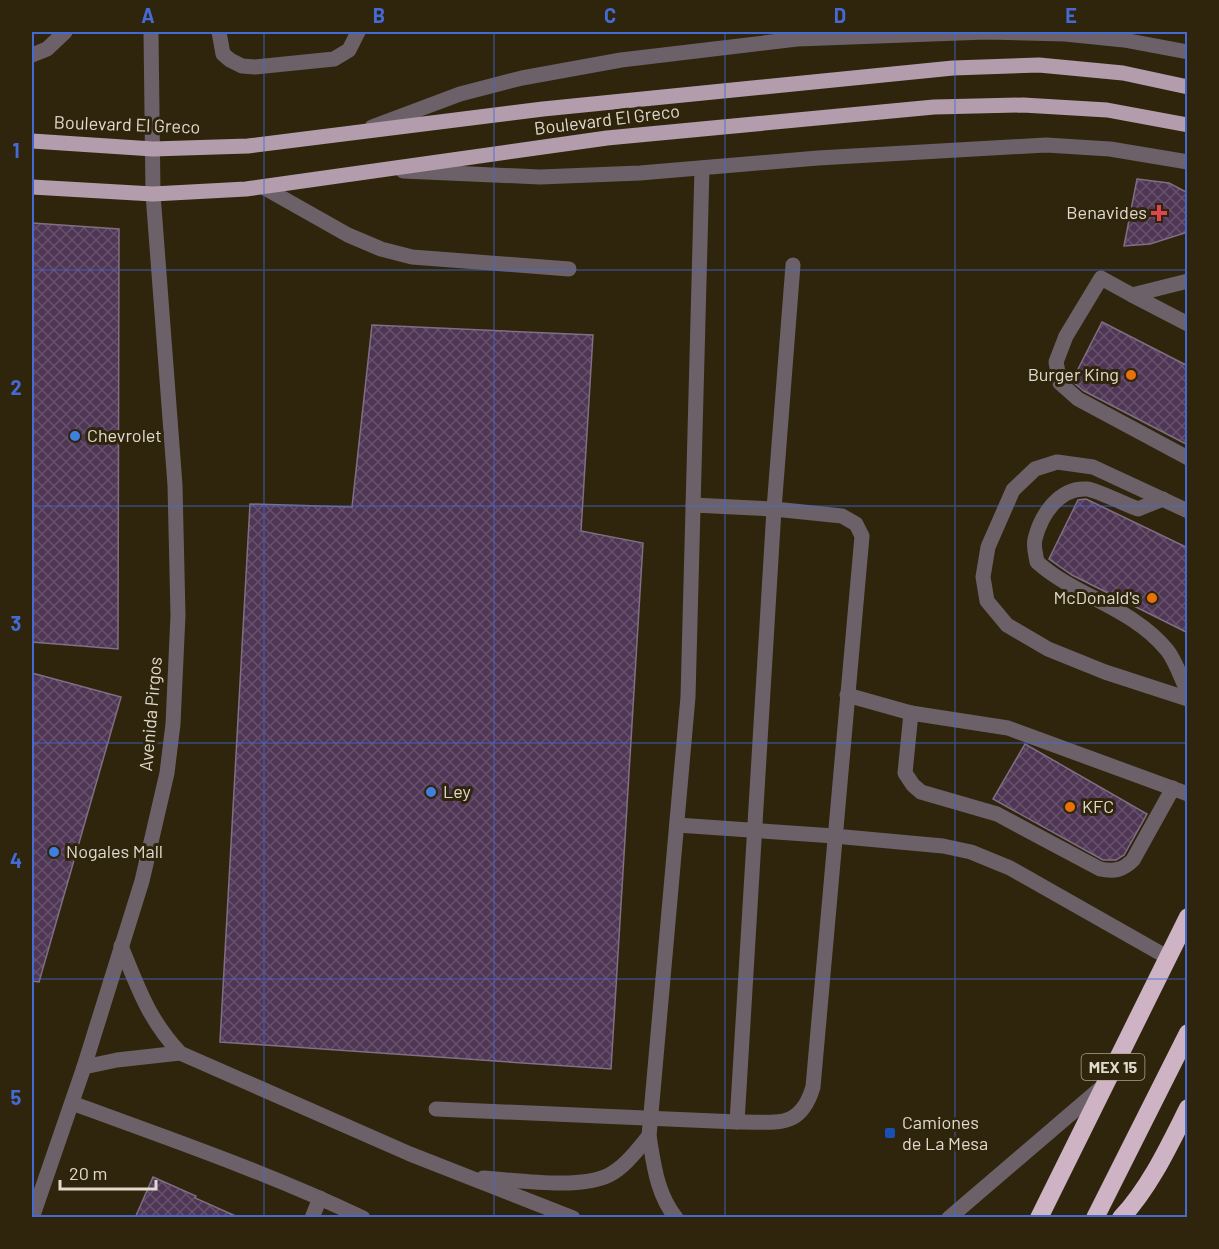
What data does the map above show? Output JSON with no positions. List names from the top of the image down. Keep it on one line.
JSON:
{"streets":{"highway":["MEX 15"],"main road":["Boulevard El Greco"],"street":["Avenida Pirgos"]},"crossings":[["Boulevard El Greco","Avenida Pirgos"]],"places":{"health":["Benavides"],"other":["Burger King","Chevrolet","McDonald's","Ley","KFC","Nogales Mall"],"transit":["Camiones de La Mesa"]},"scale_bar":"20 m","grid":{"columns":["A","B","C","D","E"],"rows":["1","2","3","4","5"]}}
